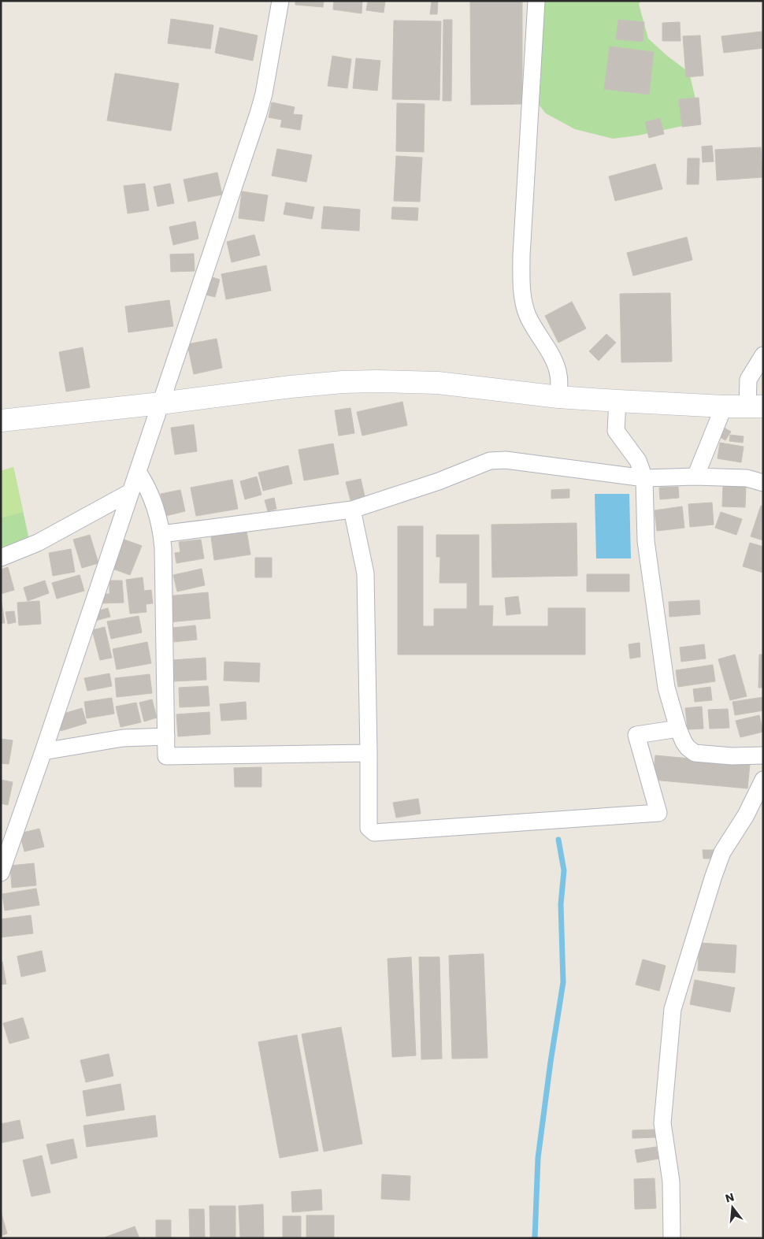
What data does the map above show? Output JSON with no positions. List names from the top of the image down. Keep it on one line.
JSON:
{"north":"top"}
